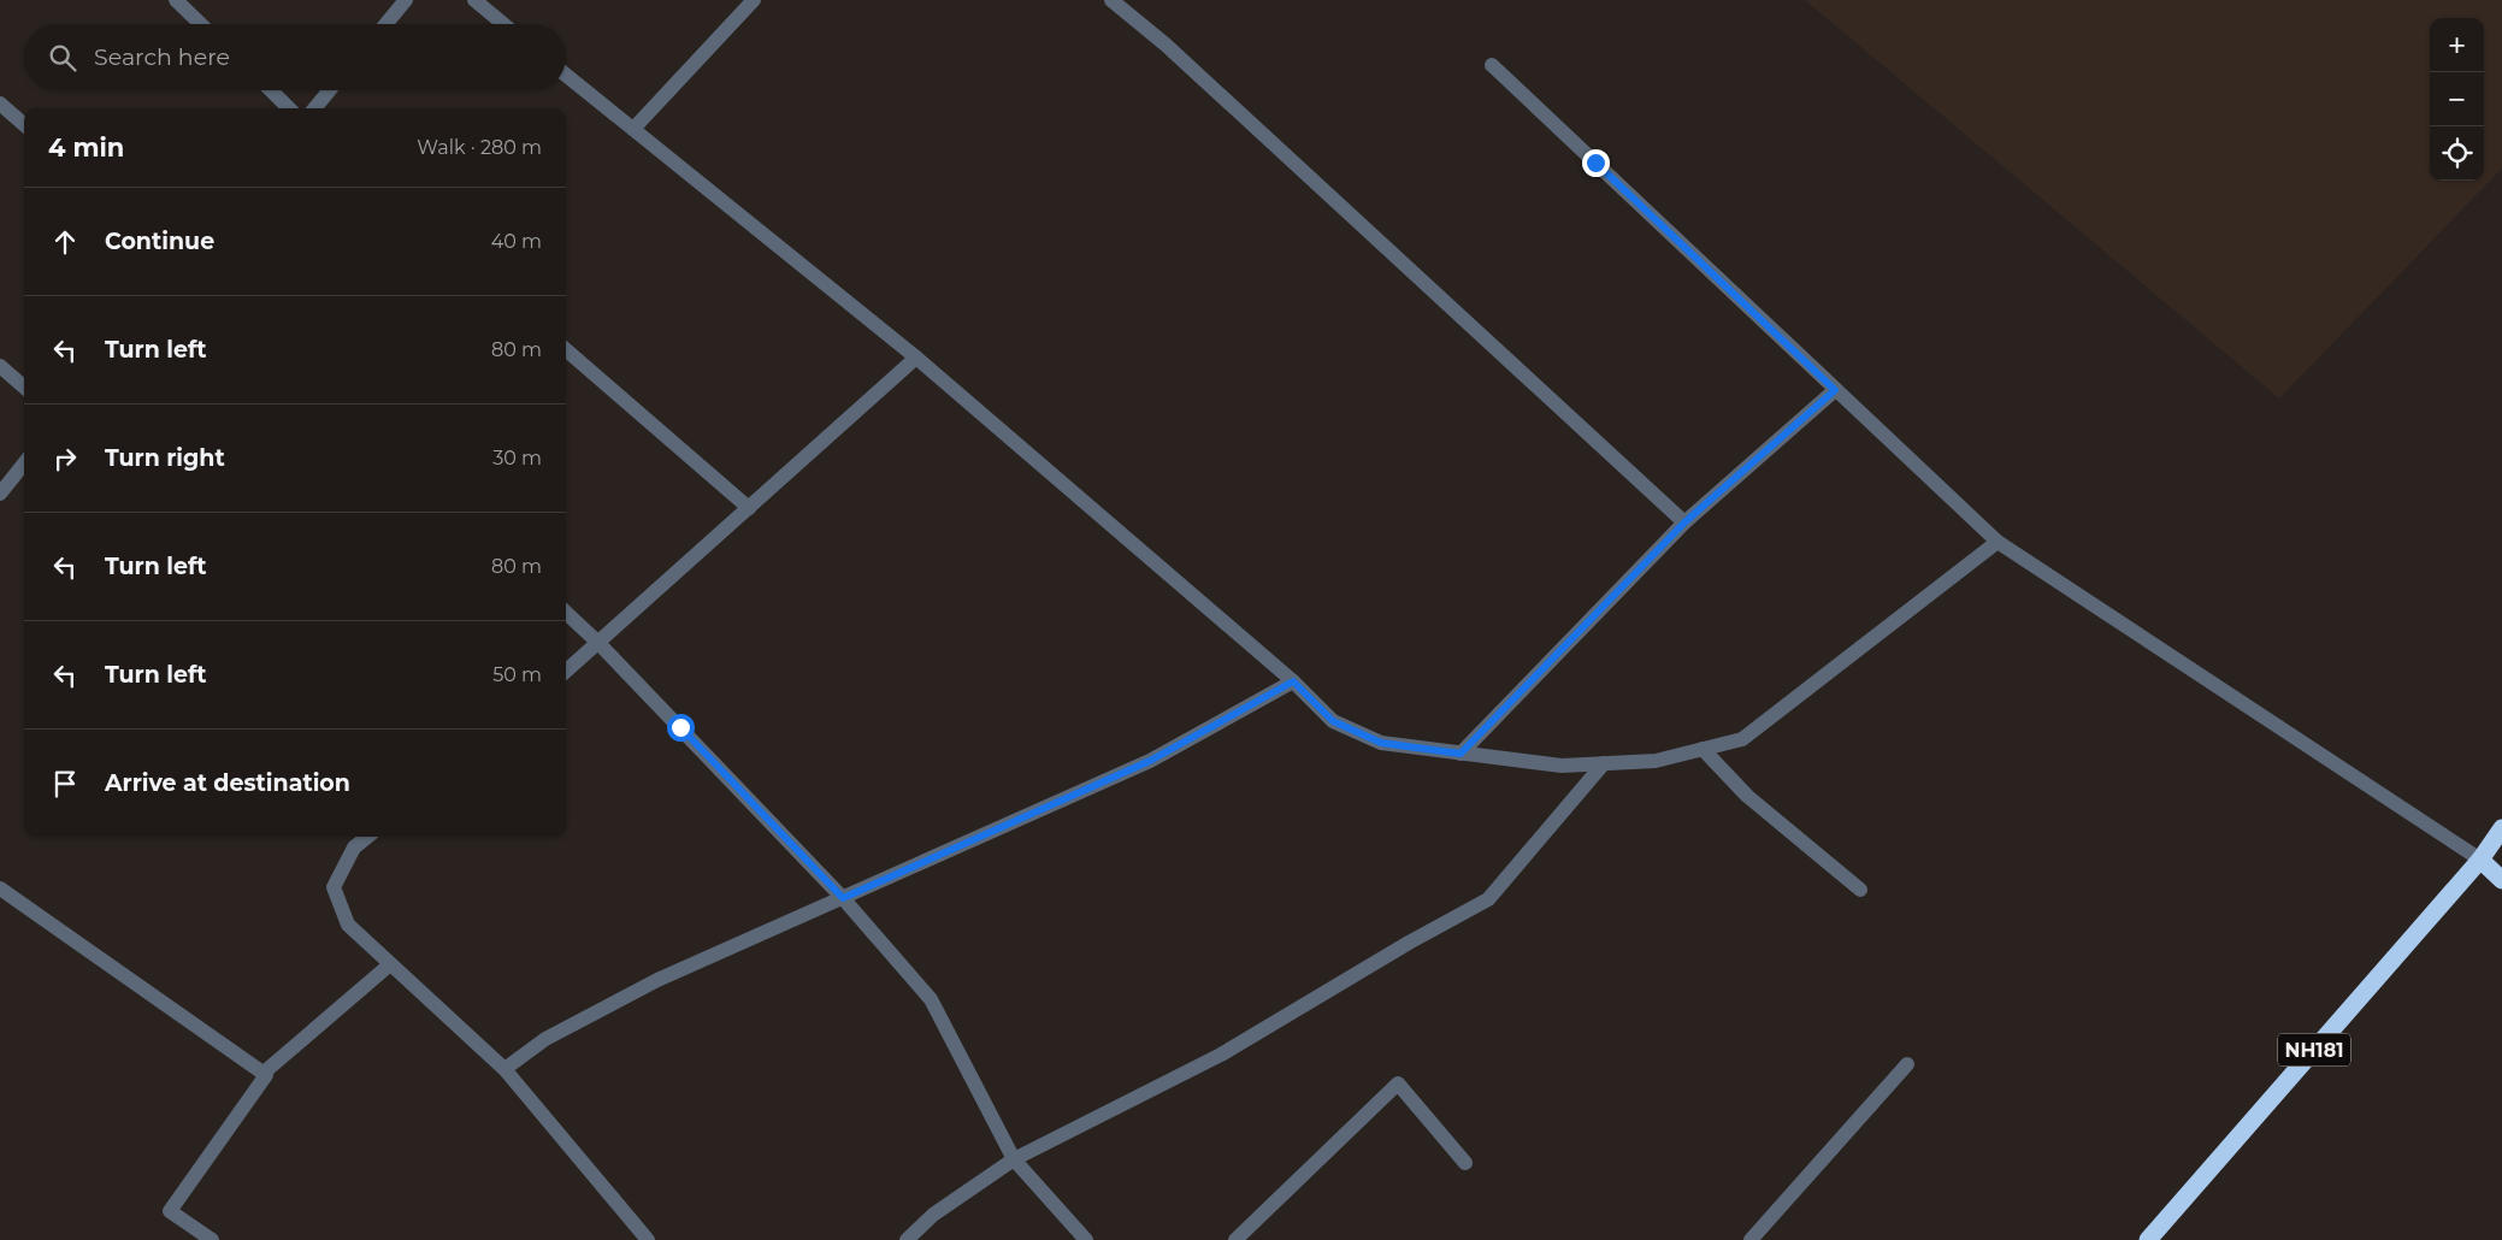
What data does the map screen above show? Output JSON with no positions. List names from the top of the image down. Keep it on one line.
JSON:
{"streets":{"highway":["NH181"]},"page":{"map_buttons":["+","−"],"search":"Search here","heading":["4 min","Walk · 280 m"],"list":[["Continue","40 m"],["Turn left","80 m"],["Turn right","30 m"],["Turn left","80 m"],["Turn left","50 m"],"Arrive at destination"]}}
